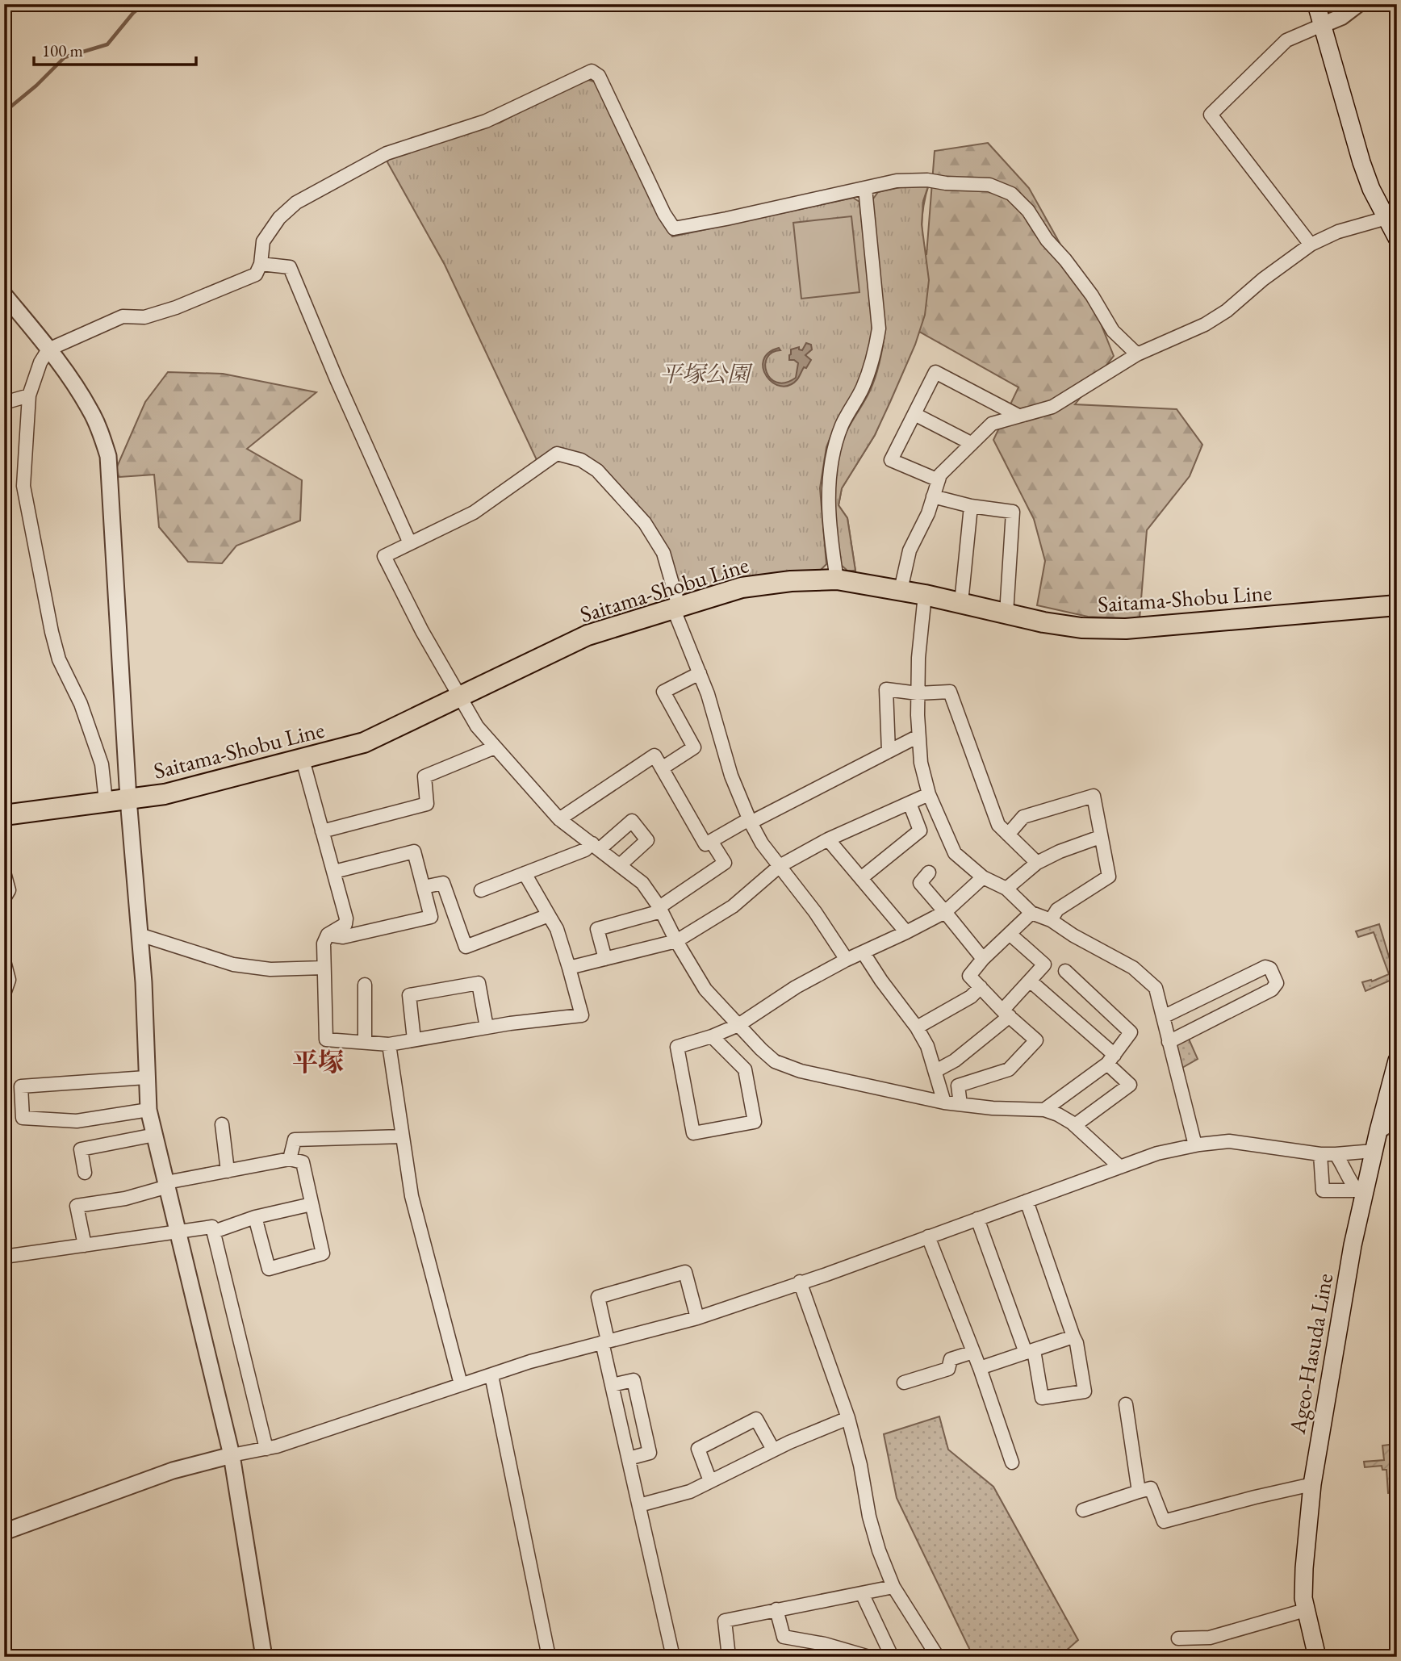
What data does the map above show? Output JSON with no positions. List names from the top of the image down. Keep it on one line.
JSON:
{"streets":{"main road":["Saitama-Shobu Line","Ageo-Hasuda Line"]},"districts":["平塚"],"parks":["平塚公園"],"scale_bar":"100 m"}
